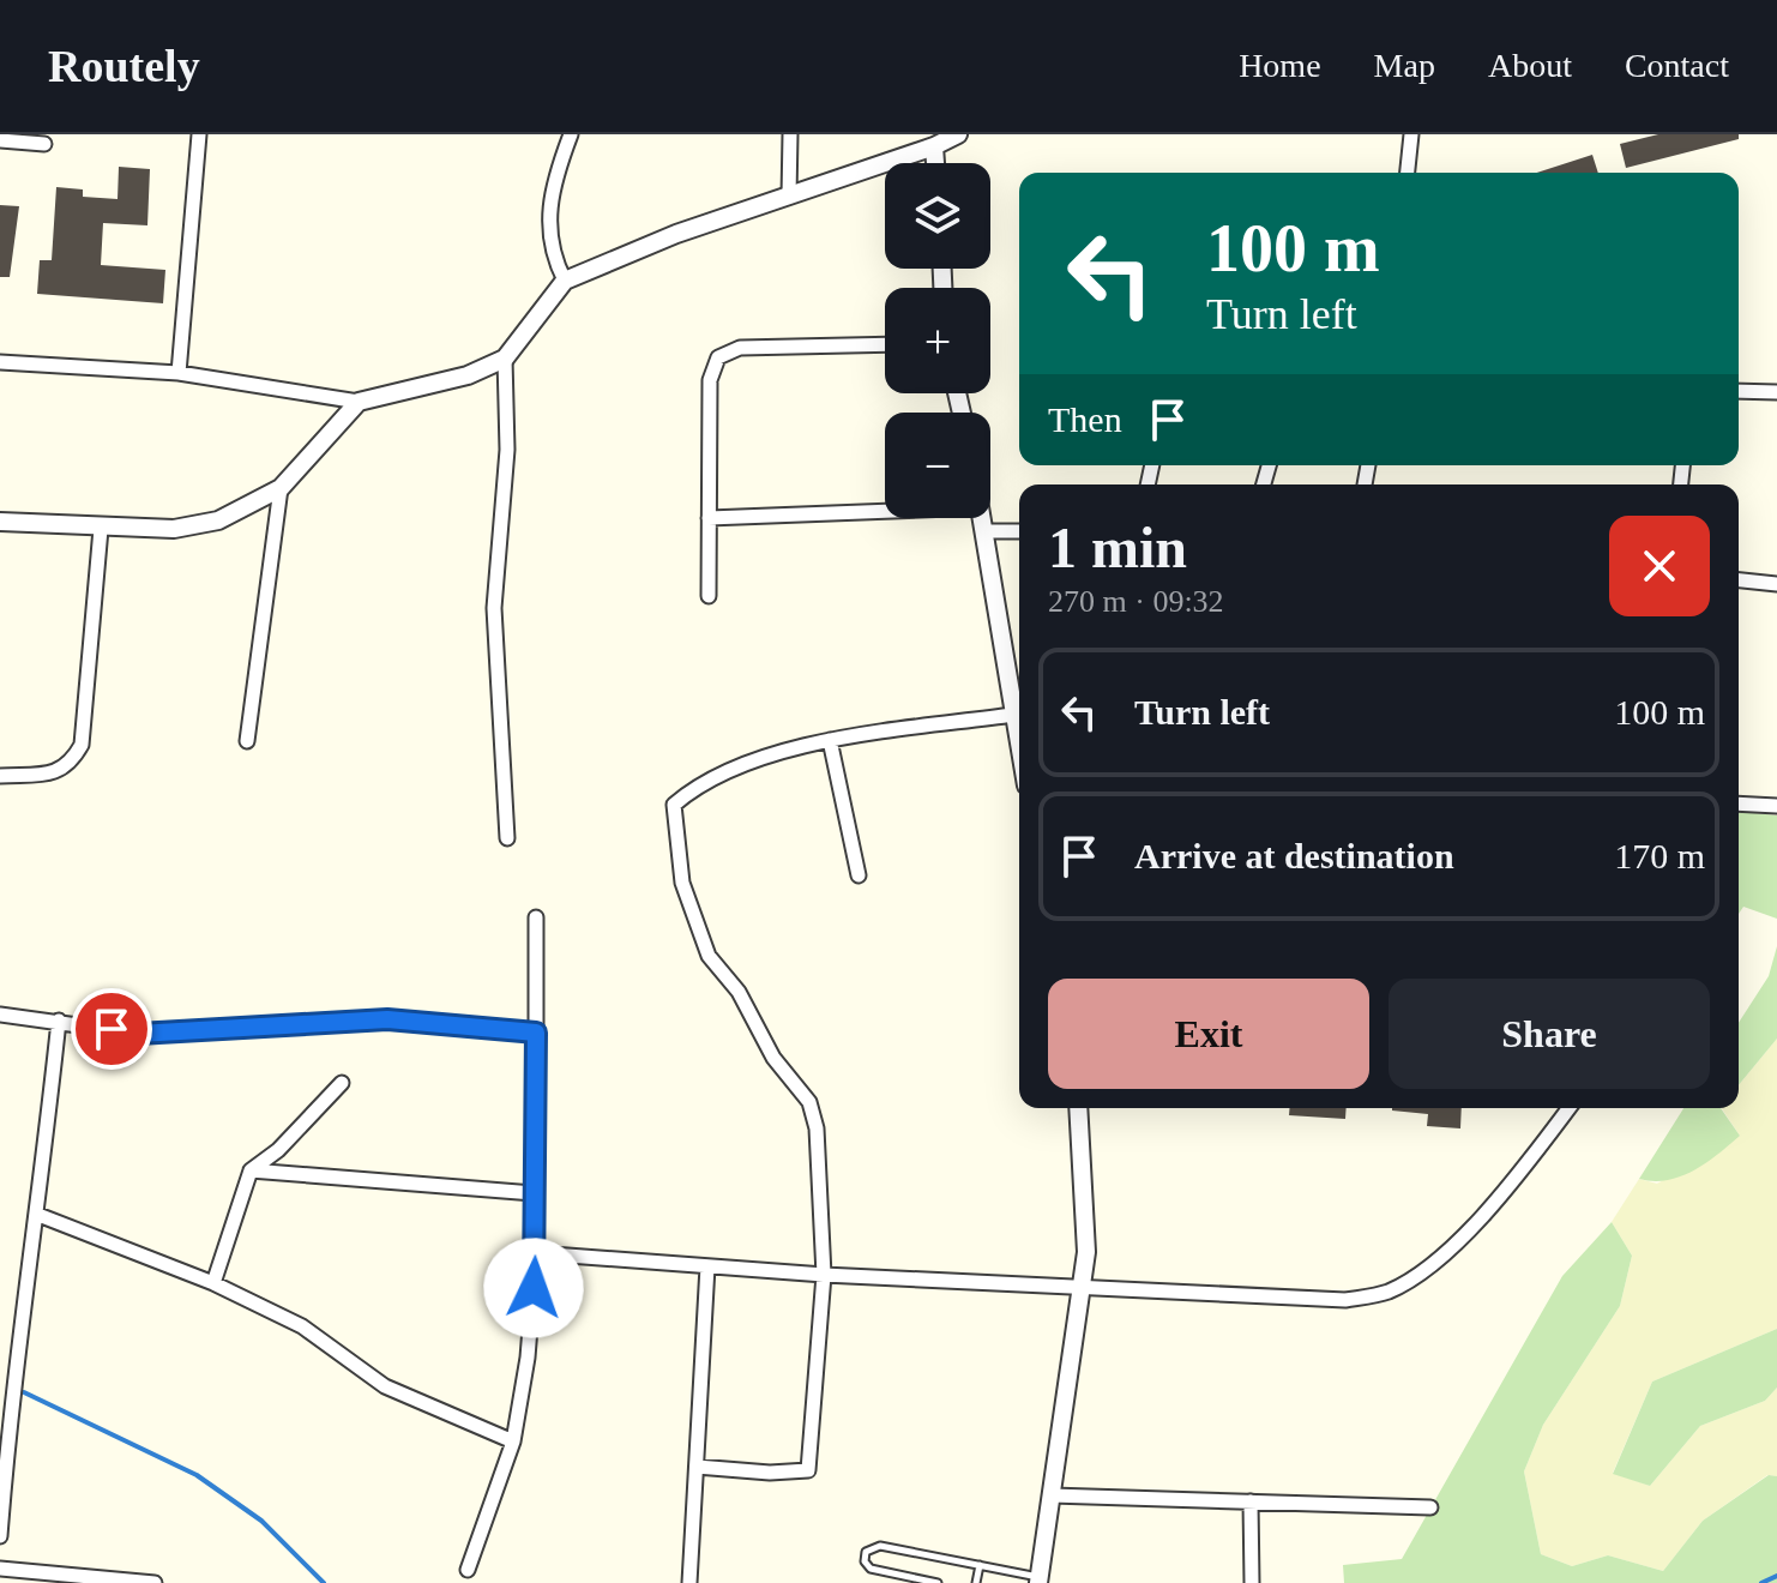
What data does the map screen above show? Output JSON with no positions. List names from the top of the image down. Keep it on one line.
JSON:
{"page":{"header":"Routely","nav":["Home","Map","About","Contact"],"map_buttons":["+","−"],"turn":["100 m","Turn left"],"then":"Then","heading":["1 min","270 m · 09:32"],"list":[{"name":"Turn left","value":"100 m"},{"name":"Arrive at destination","value":"170 m"}],"buttons":["Exit","Share"]}}
